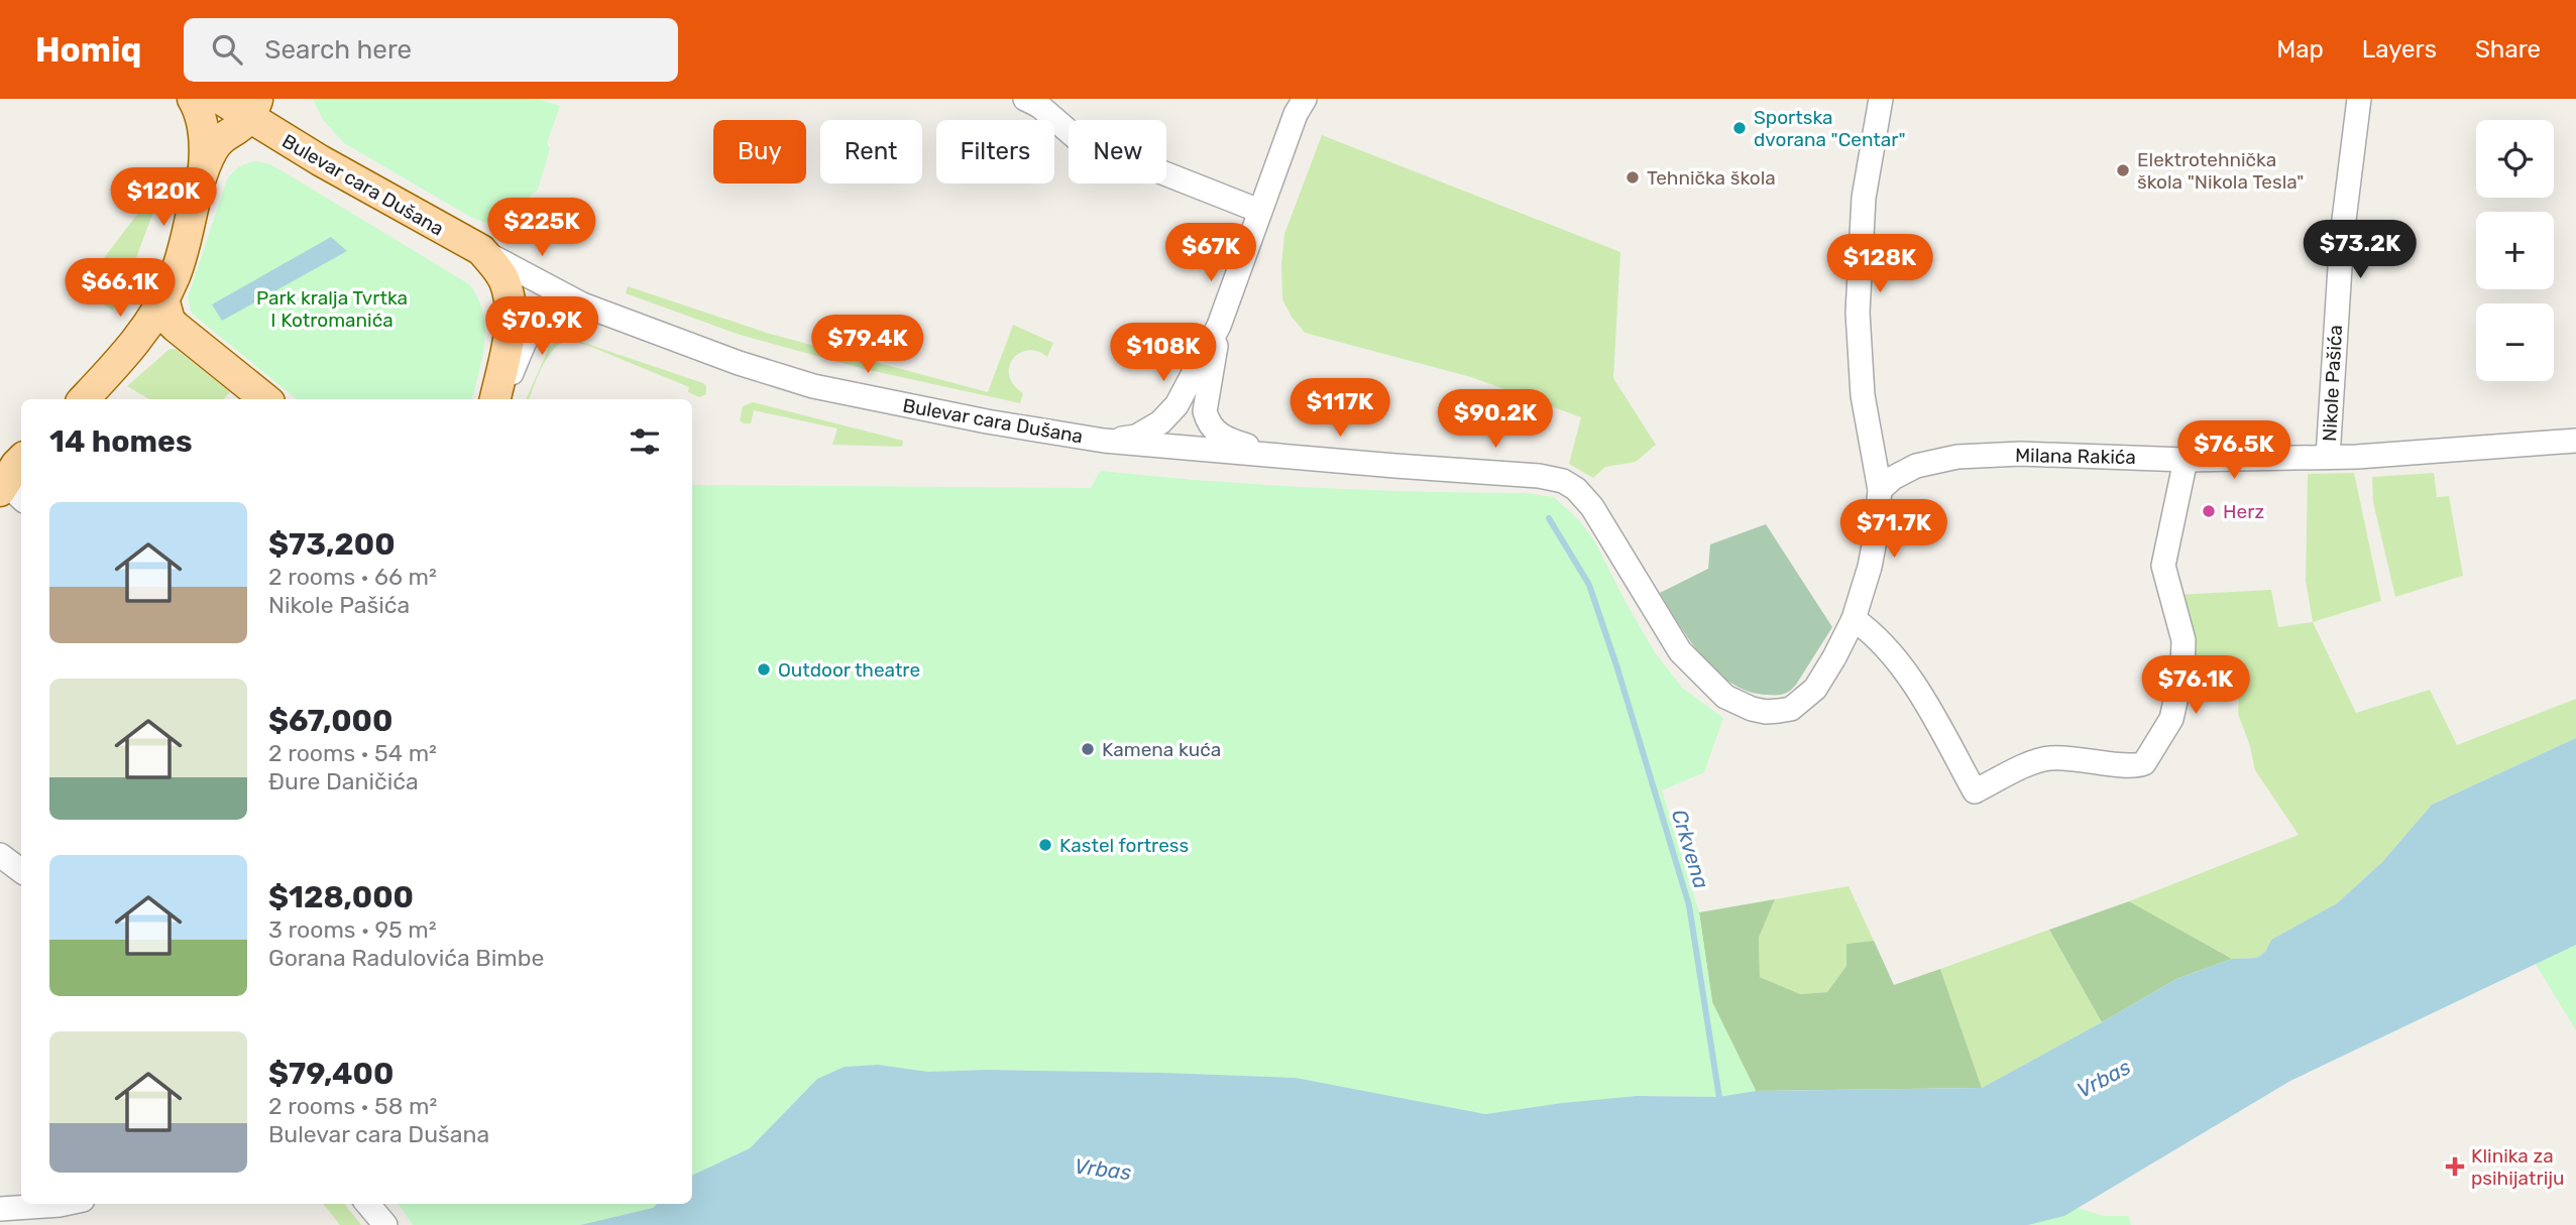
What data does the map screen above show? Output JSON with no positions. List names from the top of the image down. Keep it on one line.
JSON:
{"streets":{"main road":["Bulevar cara Dušana"],"street":["Nikole Pašića","Milana Rakića"]},"crossings":[["Bulevar cara Dušana","Milana Rakića"],["Nikole Pašića","Milana Rakića"]],"water":["Crkvena","Vrbas"],"parks":["Park kralja Tvrtka I Kotromanića"],"places":{"other":["Sportska dvorana \"Centar\"","Elektrotehnička škola \"Nikola Tesla\"","Tehnička škola","Herz","Outdoor theatre","Kamena kuća","Kastel fortress"],"health":["Klinika za psihijatriju"]},"page":{"header":"Homiq","search":"Search here","nav":["Map","Layers","Share"],"map_buttons":["+","−"],"chip":["Buy","Rent","Filters","New"],"price":["$120K","$225K","$73.2K","$67K","$128K","$66.1K","$70.9K","$79.4K","$108K","$117K","$90.2K","$76.5K","$71.7K","$76.1K"],"heading":"14 homes","list":[{"name":"$73,200","note":"2 rooms · 66 m² · Nikole Pašića"},{"name":"$67,000","note":"2 rooms · 54 m² · Đure Daničića"},{"name":"$128,000","note":"3 rooms · 95 m² · Gorana Radulovića Bimbe"},{"name":"$79,400","note":"2 rooms · 58 m² · Bulevar cara Dušana"}]}}
